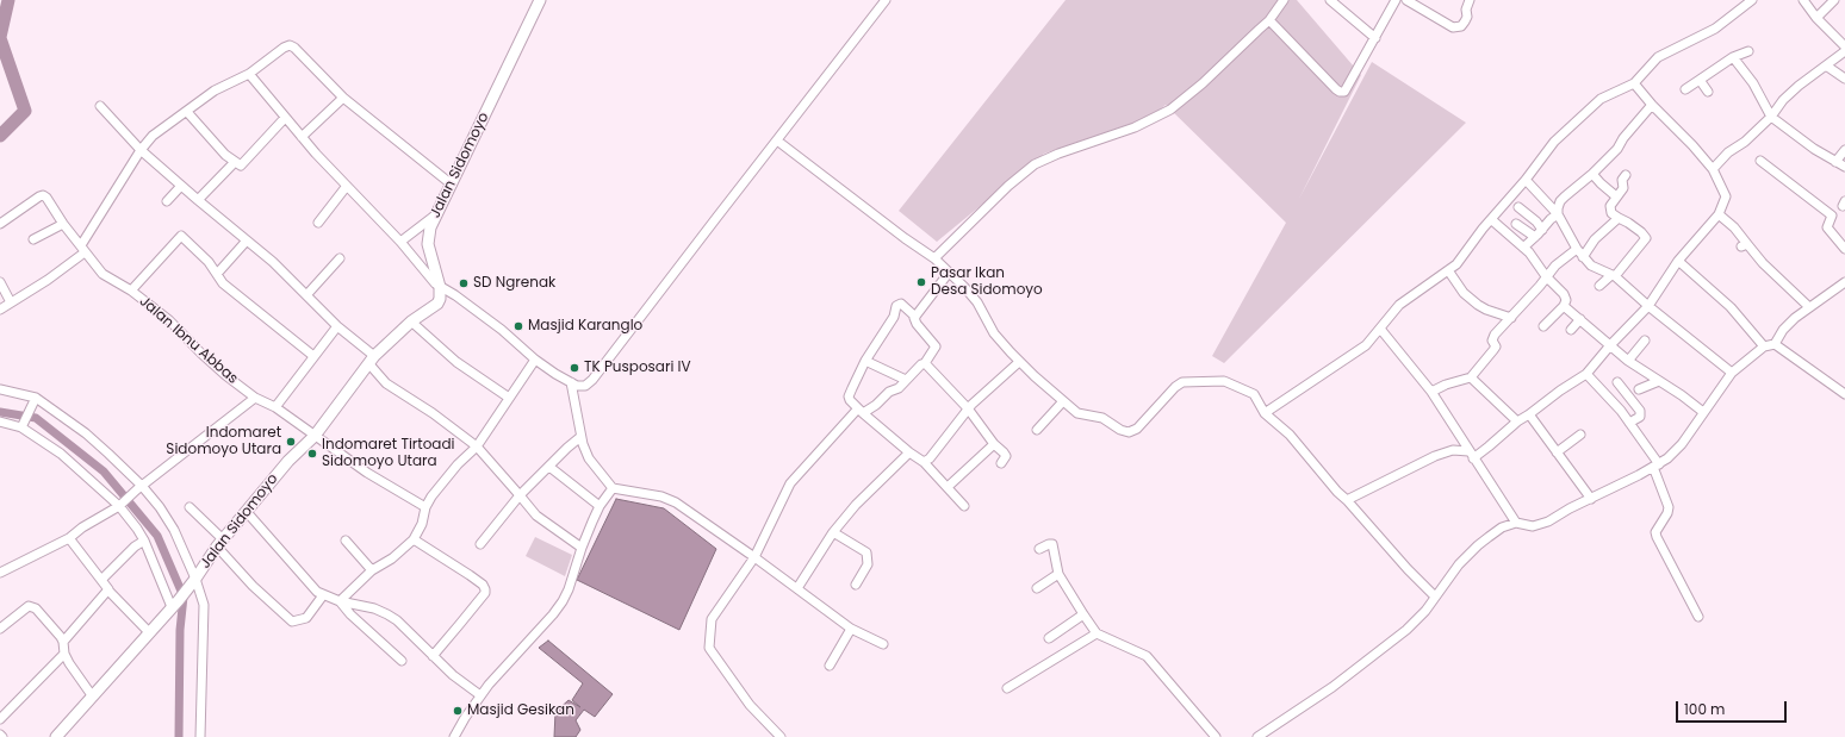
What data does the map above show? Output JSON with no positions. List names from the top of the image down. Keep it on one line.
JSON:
{"streets":{"main road":["Jalan Sidomoyo"],"street":["Jalan Ibnu Abbas"]},"crossings":[["Jalan Sidomoyo","Jalan Ibnu Abbas"]],"places":["Pasar Ikan Desa Sidomoyo","SD Ngrenak","Masjid Karanglo","TK Pusposari IV","Indomaret Sidomoyo Utara","Indomaret Tirtoadi Sidomoyo Utara","Masjid Gesikan"],"scale_bar":"100 m"}
